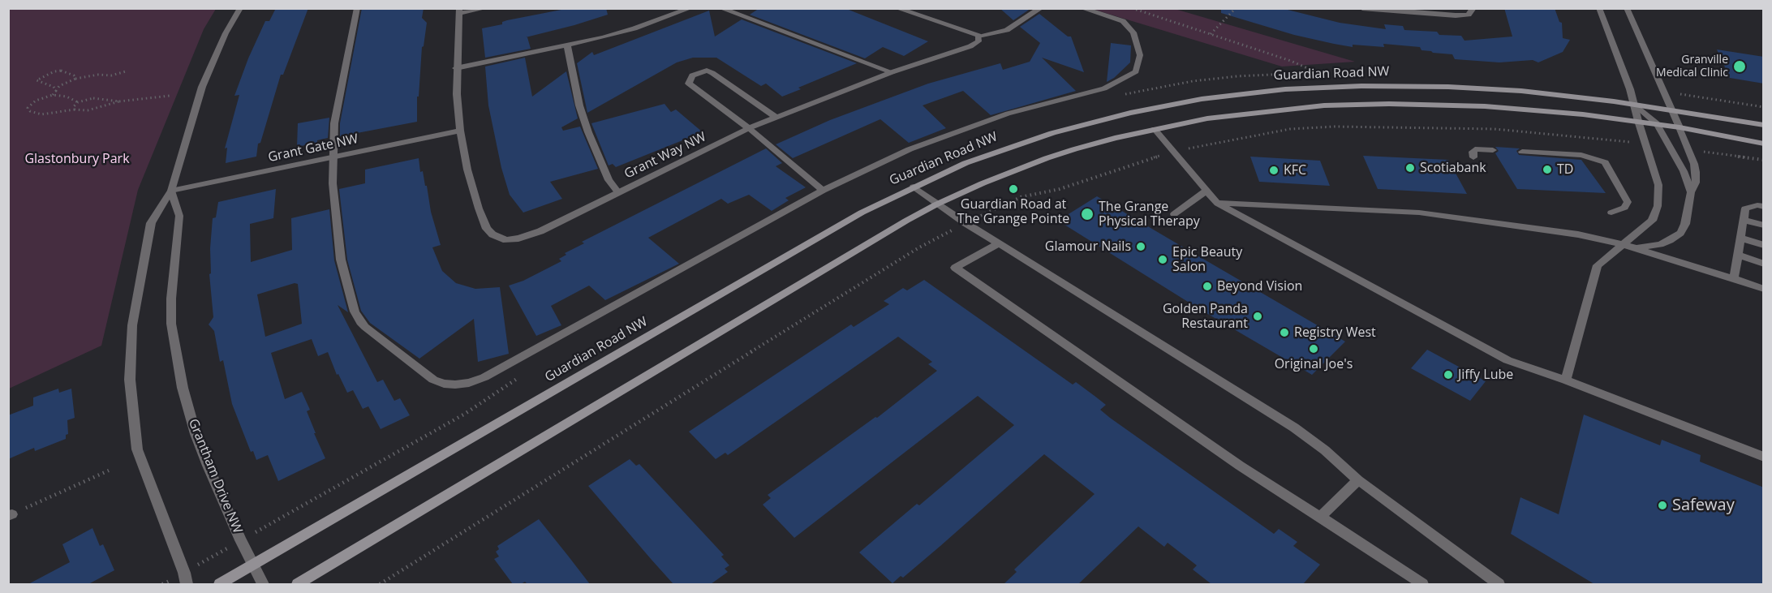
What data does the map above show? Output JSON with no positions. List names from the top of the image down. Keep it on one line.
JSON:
{"streets":{"main road":["Guardian Road NW"],"street":["Grant Gate NW","Grant Way NW","Grantham Drive NW"]},"crossings":[["Guardian Road NW","Grantham Drive NW"],["Grant Gate NW","Grant Way NW"],["Grant Gate NW","Grantham Drive NW"]],"parks":["Glastonbury Park"],"places":["Granville Medical Clinic","Scotiabank","TD","KFC","Guardian Road at The Grange Pointe","The Grange Physical Therapy","Glamour Nails","Epic Beauty Salon","Beyond Vision","Golden Panda Restaurant","Registry West","Original Joe's","Jiffy Lube","Safeway"]}
